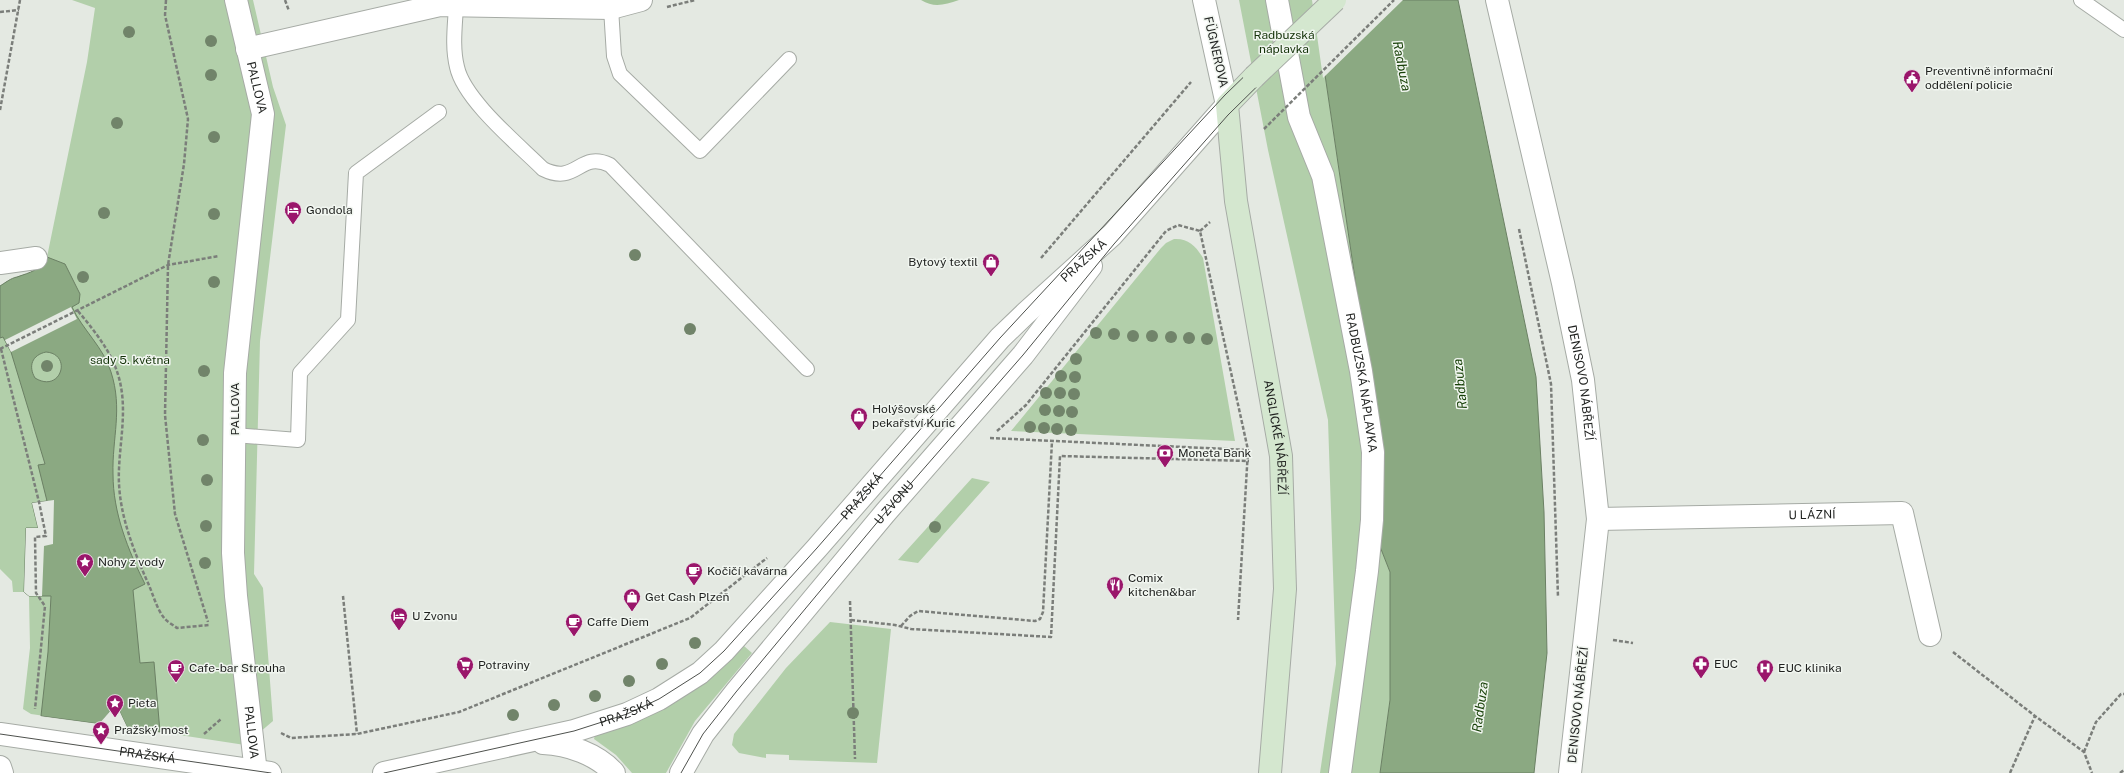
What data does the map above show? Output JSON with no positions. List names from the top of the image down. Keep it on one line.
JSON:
{"streets":{"street":["FÜGNEROVA","PALLOVA","PRAŽSKÁ","RADBUZSKÁ NÁPLAVKA","DENISOVO NÁBŘEŽÍ","ANGLICKÉ NÁBŘEŽÍ","U ZVONU","U LÁZNÍ"]},"crossings":[["FÜGNEROVA","PRAŽSKÁ"],["FÜGNEROVA","ANGLICKÉ NÁBŘEŽÍ"],["PALLOVA","PRAŽSKÁ"],["PRAŽSKÁ","ANGLICKÉ NÁBŘEŽÍ"],["PRAŽSKÁ","U ZVONU"],["DENISOVO NÁBŘEŽÍ","U LÁZNÍ"]],"water":["Radbuza"],"parks":["Radbuzská náplavka","sady 5. května"],"places":{"public building":["Preventivně informační oddělení policie"],"hotel":["Gondola","U Zvonu"],"shop":["Bytový textil","Holýšovské pekařství Kuric","Get Cash Plzeň"],"bank":["Moneta Bank"],"place":["Nohy z vody","Pieta","Pražský most"],"cafe":["Kočičí kavárna","Caffe Diem","Cafe-bar Strouha"],"restaurant":["Comix kitchen&bar"],"pharmacy":["EUC"],"supermarket":["Potraviny"],"hospital":["EUC klinika"]}}
